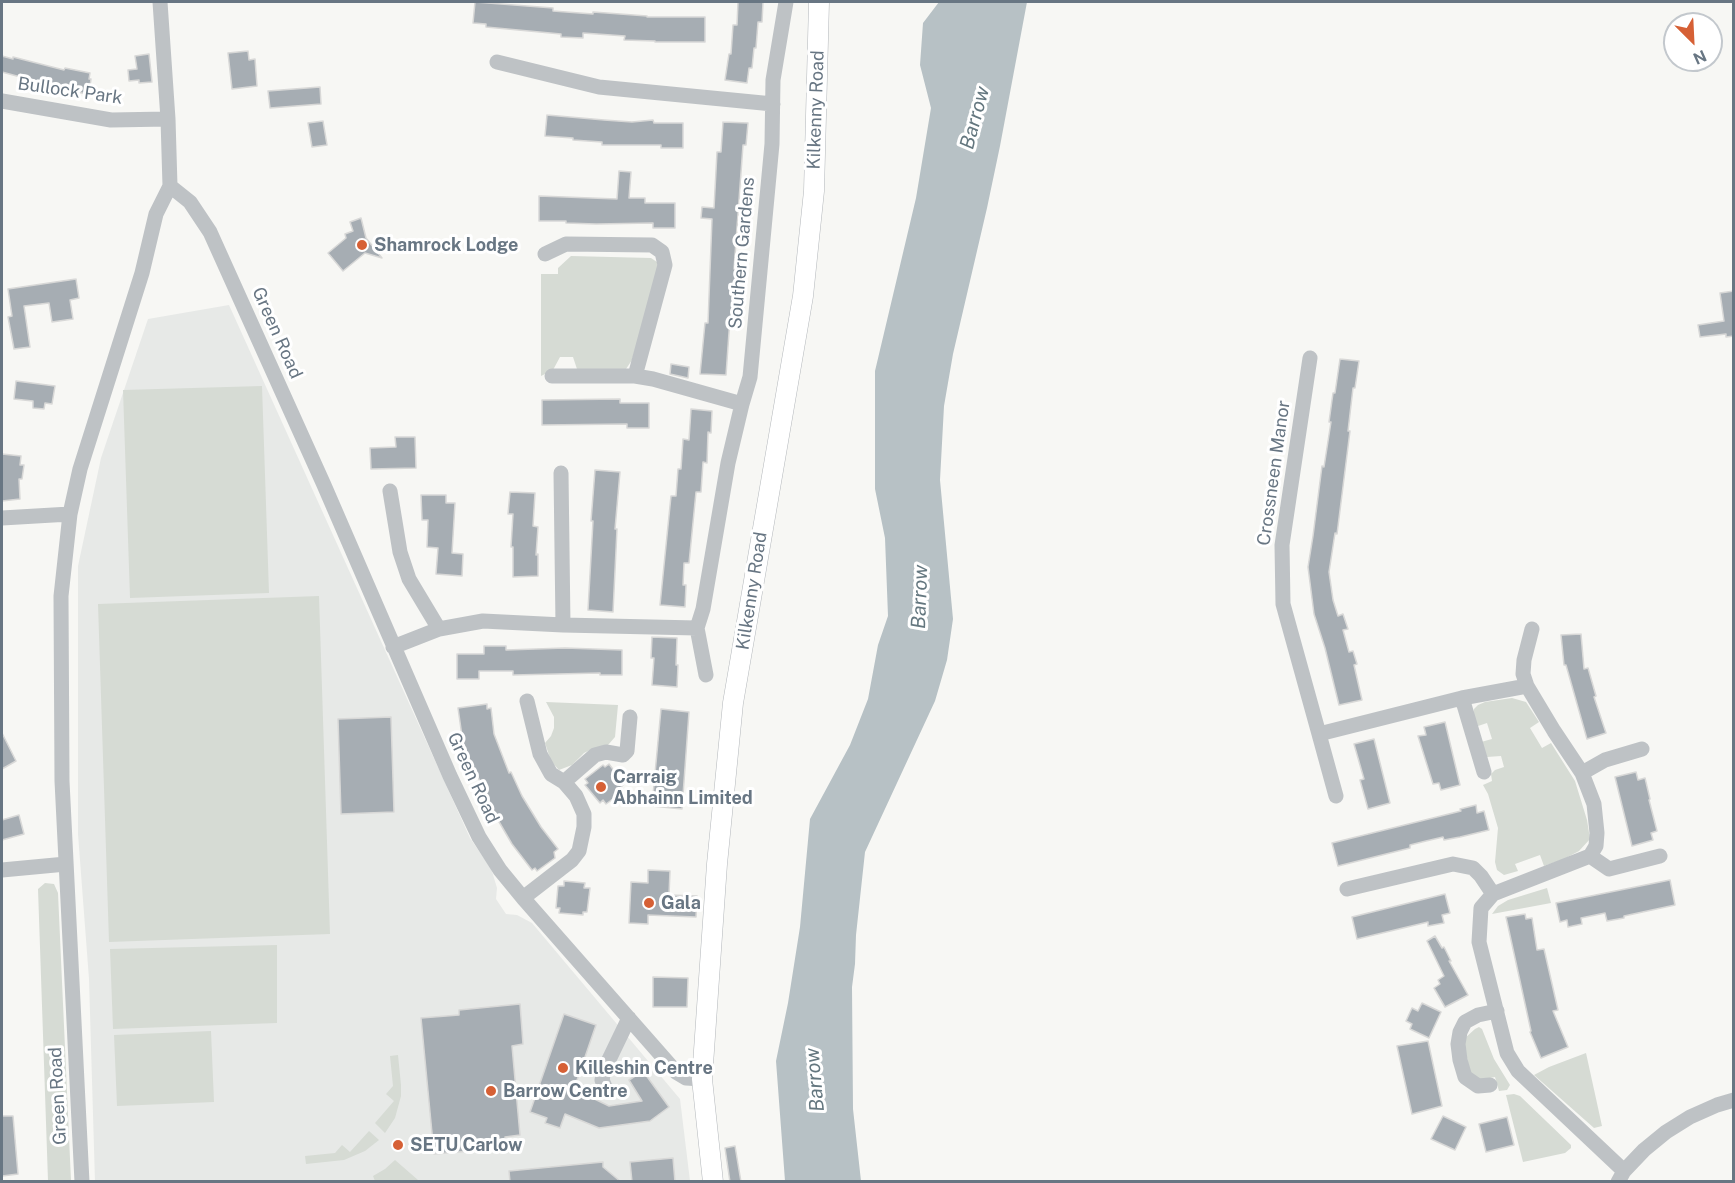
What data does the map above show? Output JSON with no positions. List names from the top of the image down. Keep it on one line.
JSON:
{"streets":{"main road":["Kilkenny Road"],"street":["Bullock Park","Southern Gardens","Green Road","Crossneen Manor"]},"crossings":[["Kilkenny Road","Green Road"]],"water":["Barrow"],"places":["Shamrock Lodge","Carraig Abhainn Limited","Gala","Killeshin Centre","Barrow Centre","SETU Carlow"],"north":"bottom right"}
